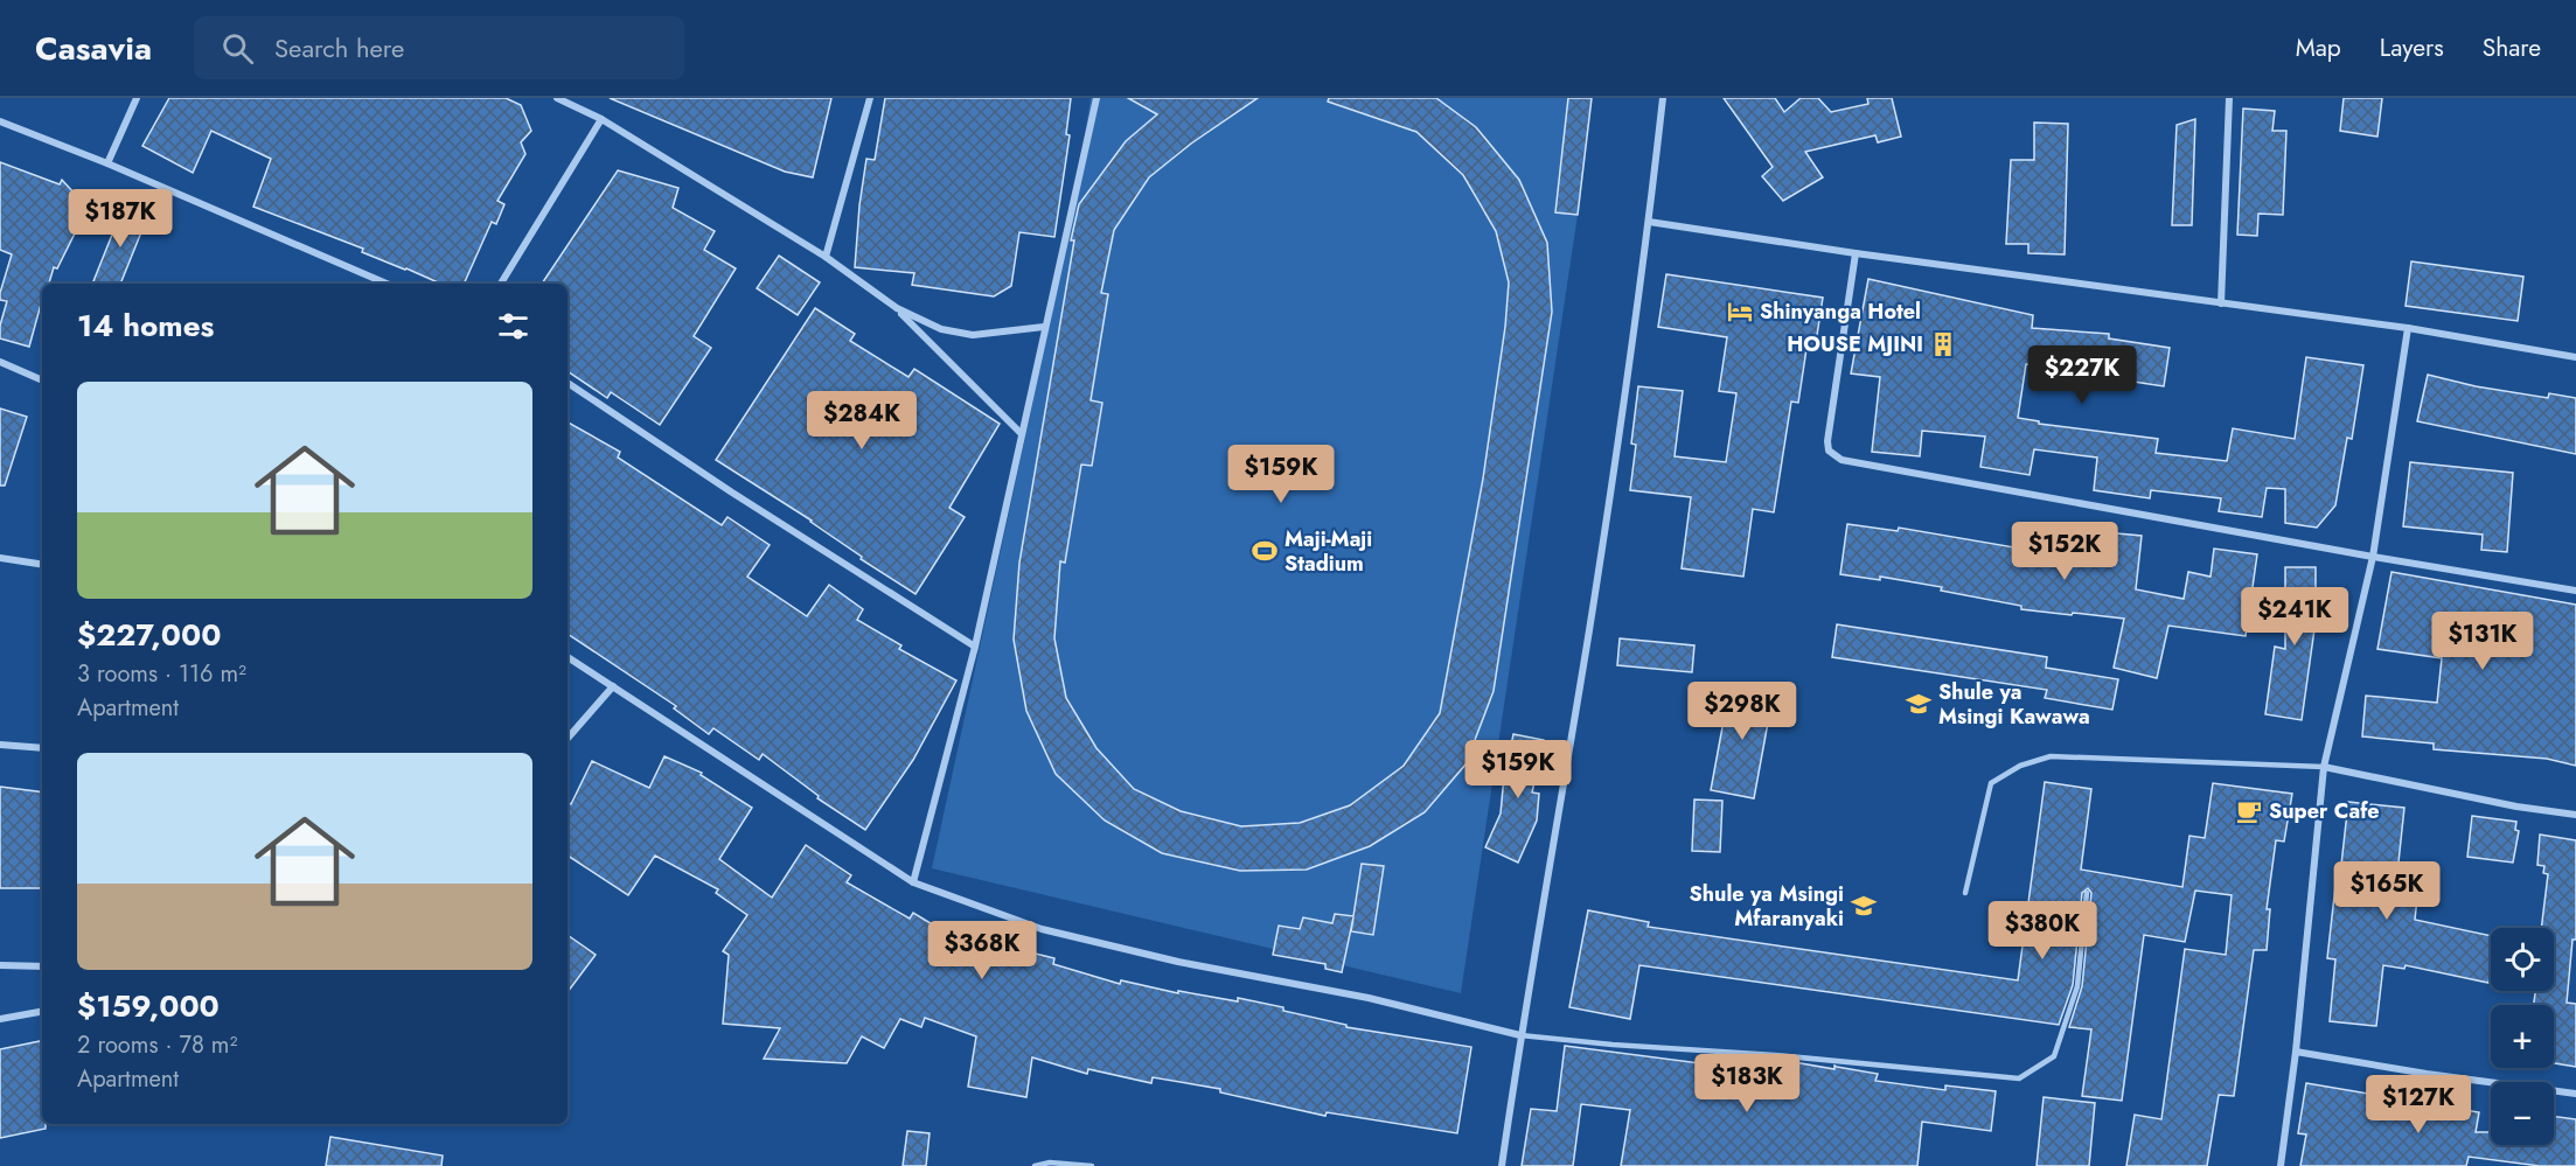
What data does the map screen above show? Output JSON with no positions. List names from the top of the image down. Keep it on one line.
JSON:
{"places":{"hotel":["Shinyanga Hotel"],"building":["HOUSE MJINI"],"sports":["Maji-Maji Stadium"],"school or university":["Shule ya Msingi Kawawa","Shule ya Msingi Mfaranyaki"],"cafe":["Super Cafe"]},"page":{"header":"Casavia","search":"Search here","nav":["Map","Layers","Share"],"price":["$187K","$227K","$284K","$159K","$152K","$241K","$131K","$298K","$159K","$165K","$380K","$368K","$183K","$127K"],"heading":"14 homes","list":[{"name":"$227,000","note":"3 rooms · 116 m² · Apartment"},{"name":"$159,000","note":"2 rooms · 78 m² · Apartment"}],"map_buttons":["+","−"]}}
